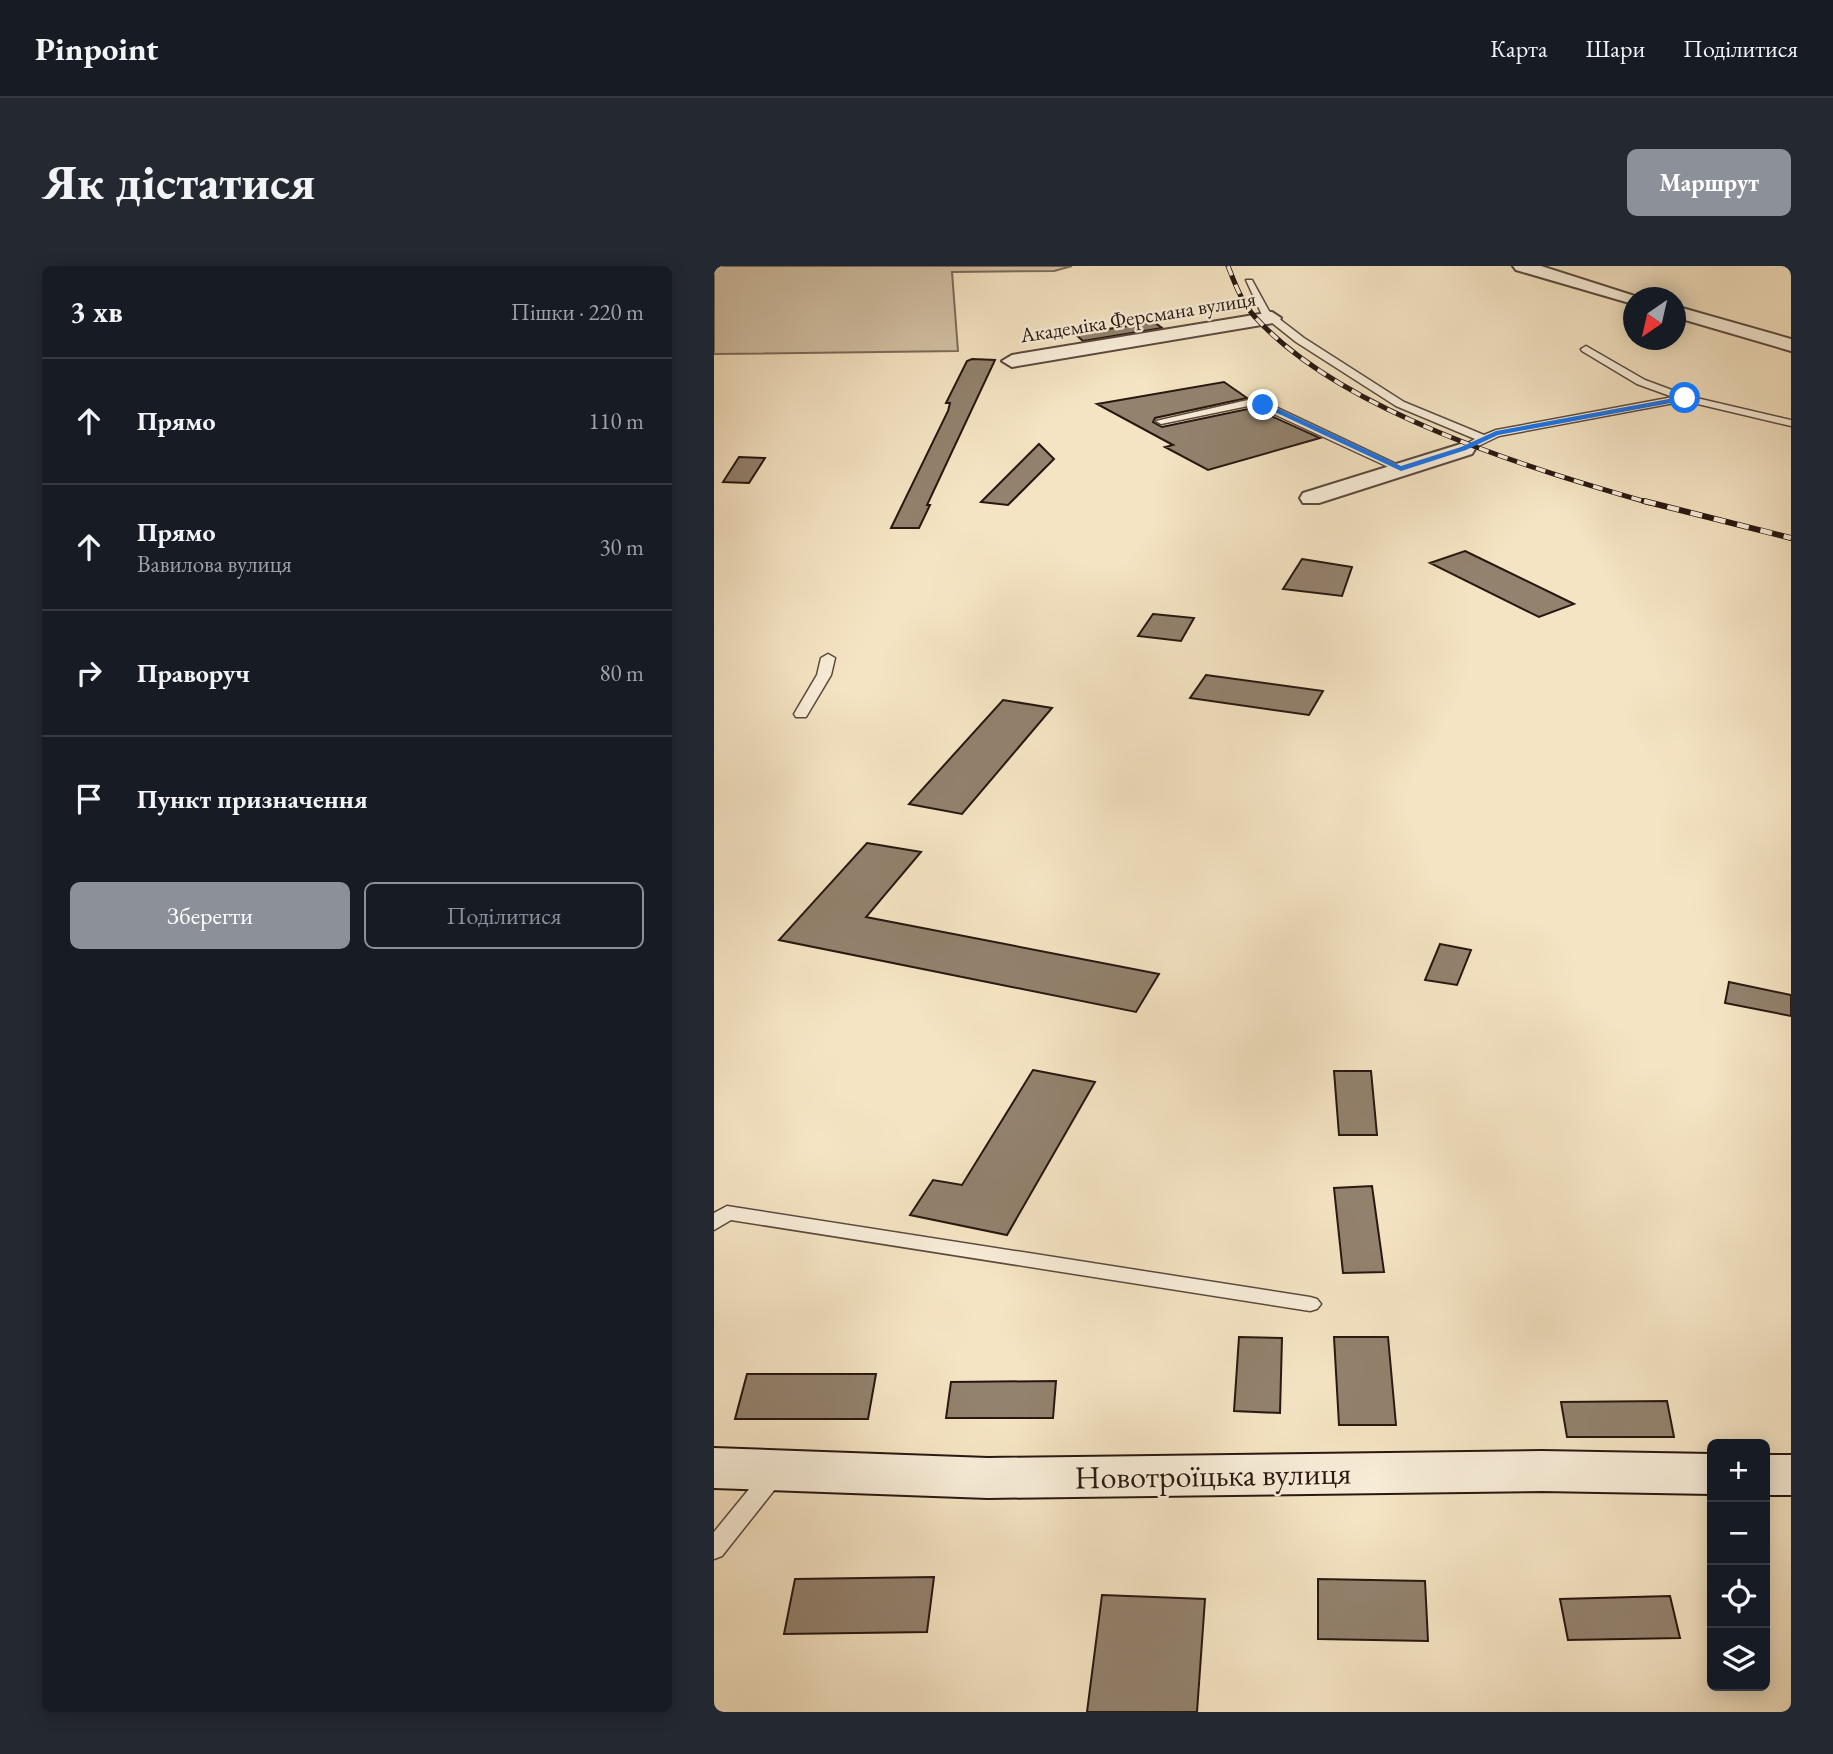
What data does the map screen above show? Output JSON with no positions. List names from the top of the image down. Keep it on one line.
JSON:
{"streets":{"main road":["Новотроїцька вулиця"],"street":["Академіка Ферсмана вулиця"]},"north":"bottom left","page":{"header":"Pinpoint","nav":["Карта","Шари","Поділитися"],"buttons":["Маршрут",["Зберегти","Поділитися"]],"title":"Як дістатися","heading":["3 хв","Пішки · 220 m"],"list":[["Прямо","110 m"],["Прямо","Вавилова вулиця","30 m"],["Праворуч","80 m"],"Пункт призначення"],"map_buttons":["+","−"]}}
